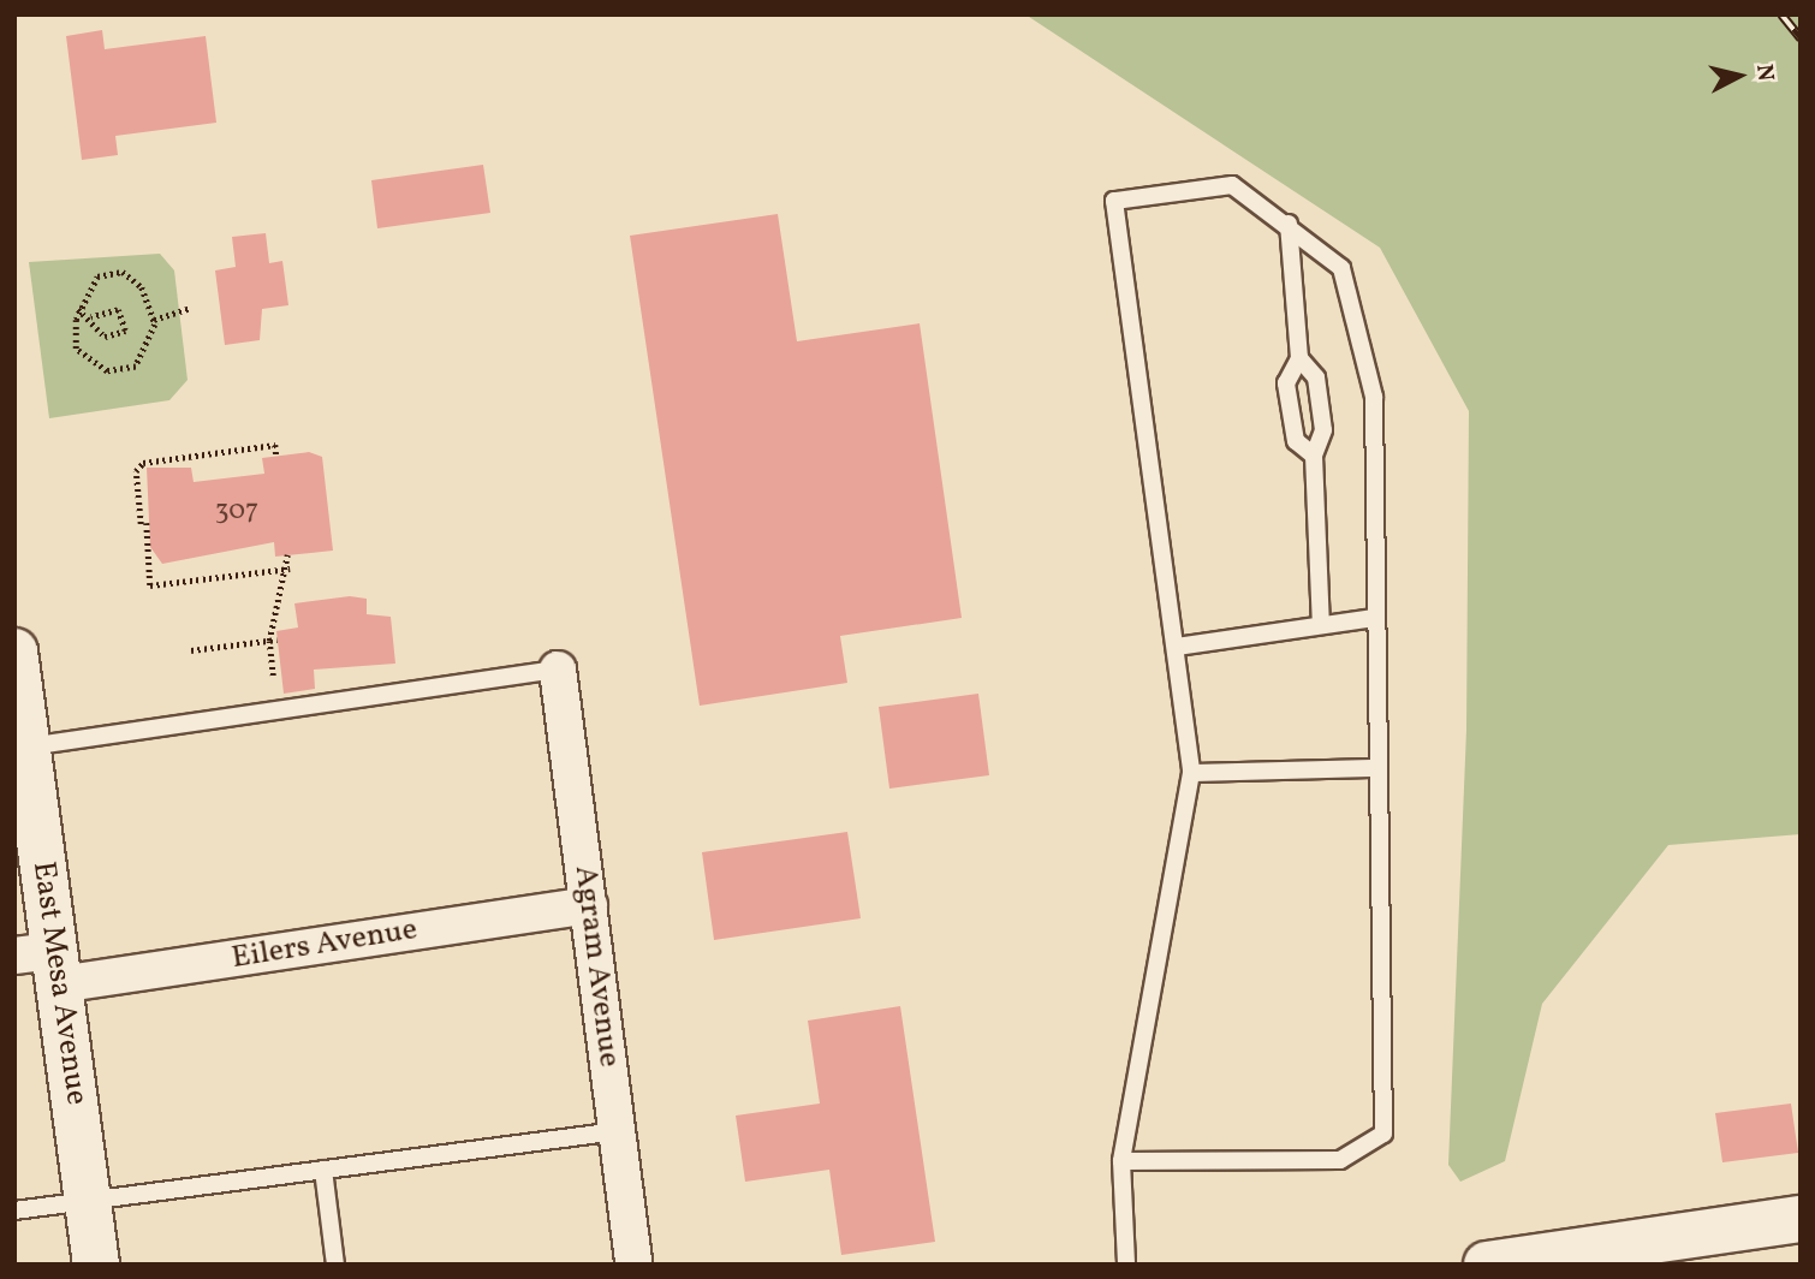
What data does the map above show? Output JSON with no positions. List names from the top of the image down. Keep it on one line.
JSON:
{"streets":{"street":["Eilers Avenue","Agram Avenue","East Mesa Avenue"]},"crossings":[["Eilers Avenue","Agram Avenue"],["Eilers Avenue","East Mesa Avenue"]],"house_numbers":["307"],"north":"right"}
